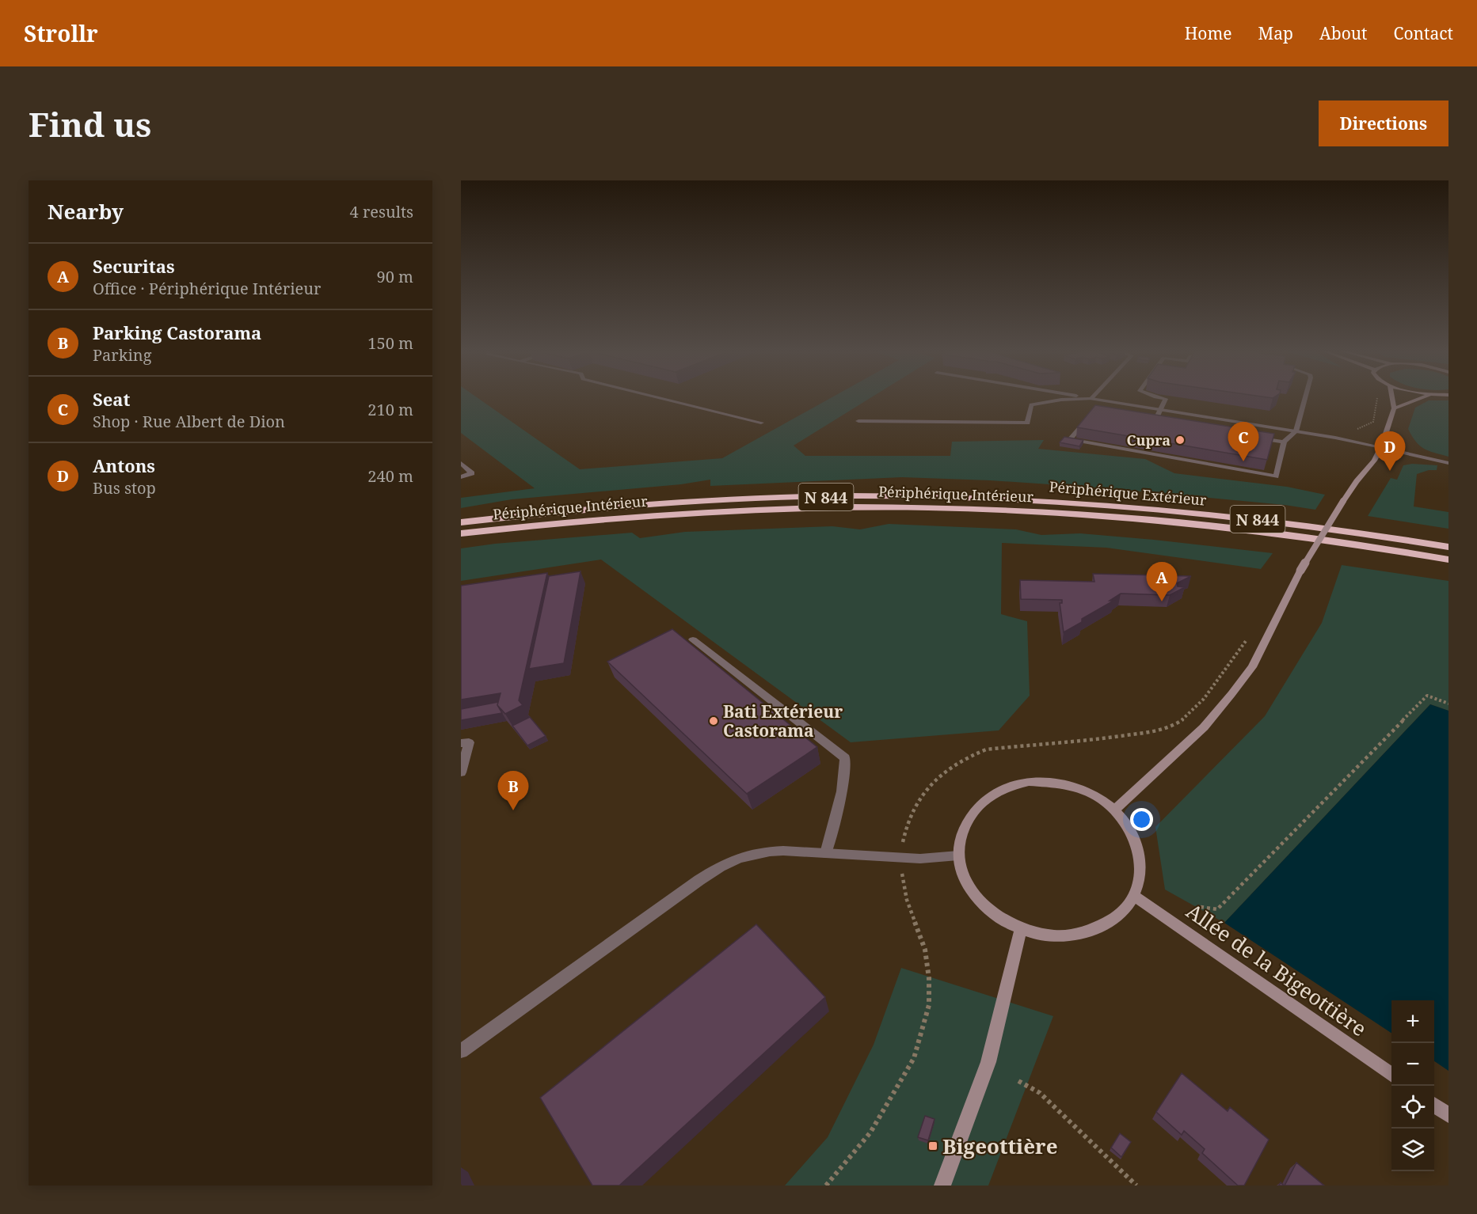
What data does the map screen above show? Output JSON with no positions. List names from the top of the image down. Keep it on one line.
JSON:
{"streets":{"highway":["Périphérique Extérieur","Périphérique Intérieur","N 844"],"main road":["Allée de la Bigeottière"]},"places":{"other":["Cupra","Bati Extérieur Castorama"],"transit":["Bigeottière"]},"page":{"header":"Strollr","nav":["Home","Map","About","Contact"],"buttons":"Directions","title":"Find us","heading":["Nearby","4 results"],"list":[{"mark":"A","name":"Securitas","note":"Office · Périphérique Intérieur","value":"90 m"},{"mark":"B","name":"Parking Castorama","note":"Parking","value":"150 m"},{"mark":"C","name":"Seat","note":"Shop · Rue Albert de Dion","value":"210 m"},{"mark":"D","name":"Antons","note":"Bus stop","value":"240 m"}],"pins":["C","D","A","B"],"map_buttons":["+","−"]}}
